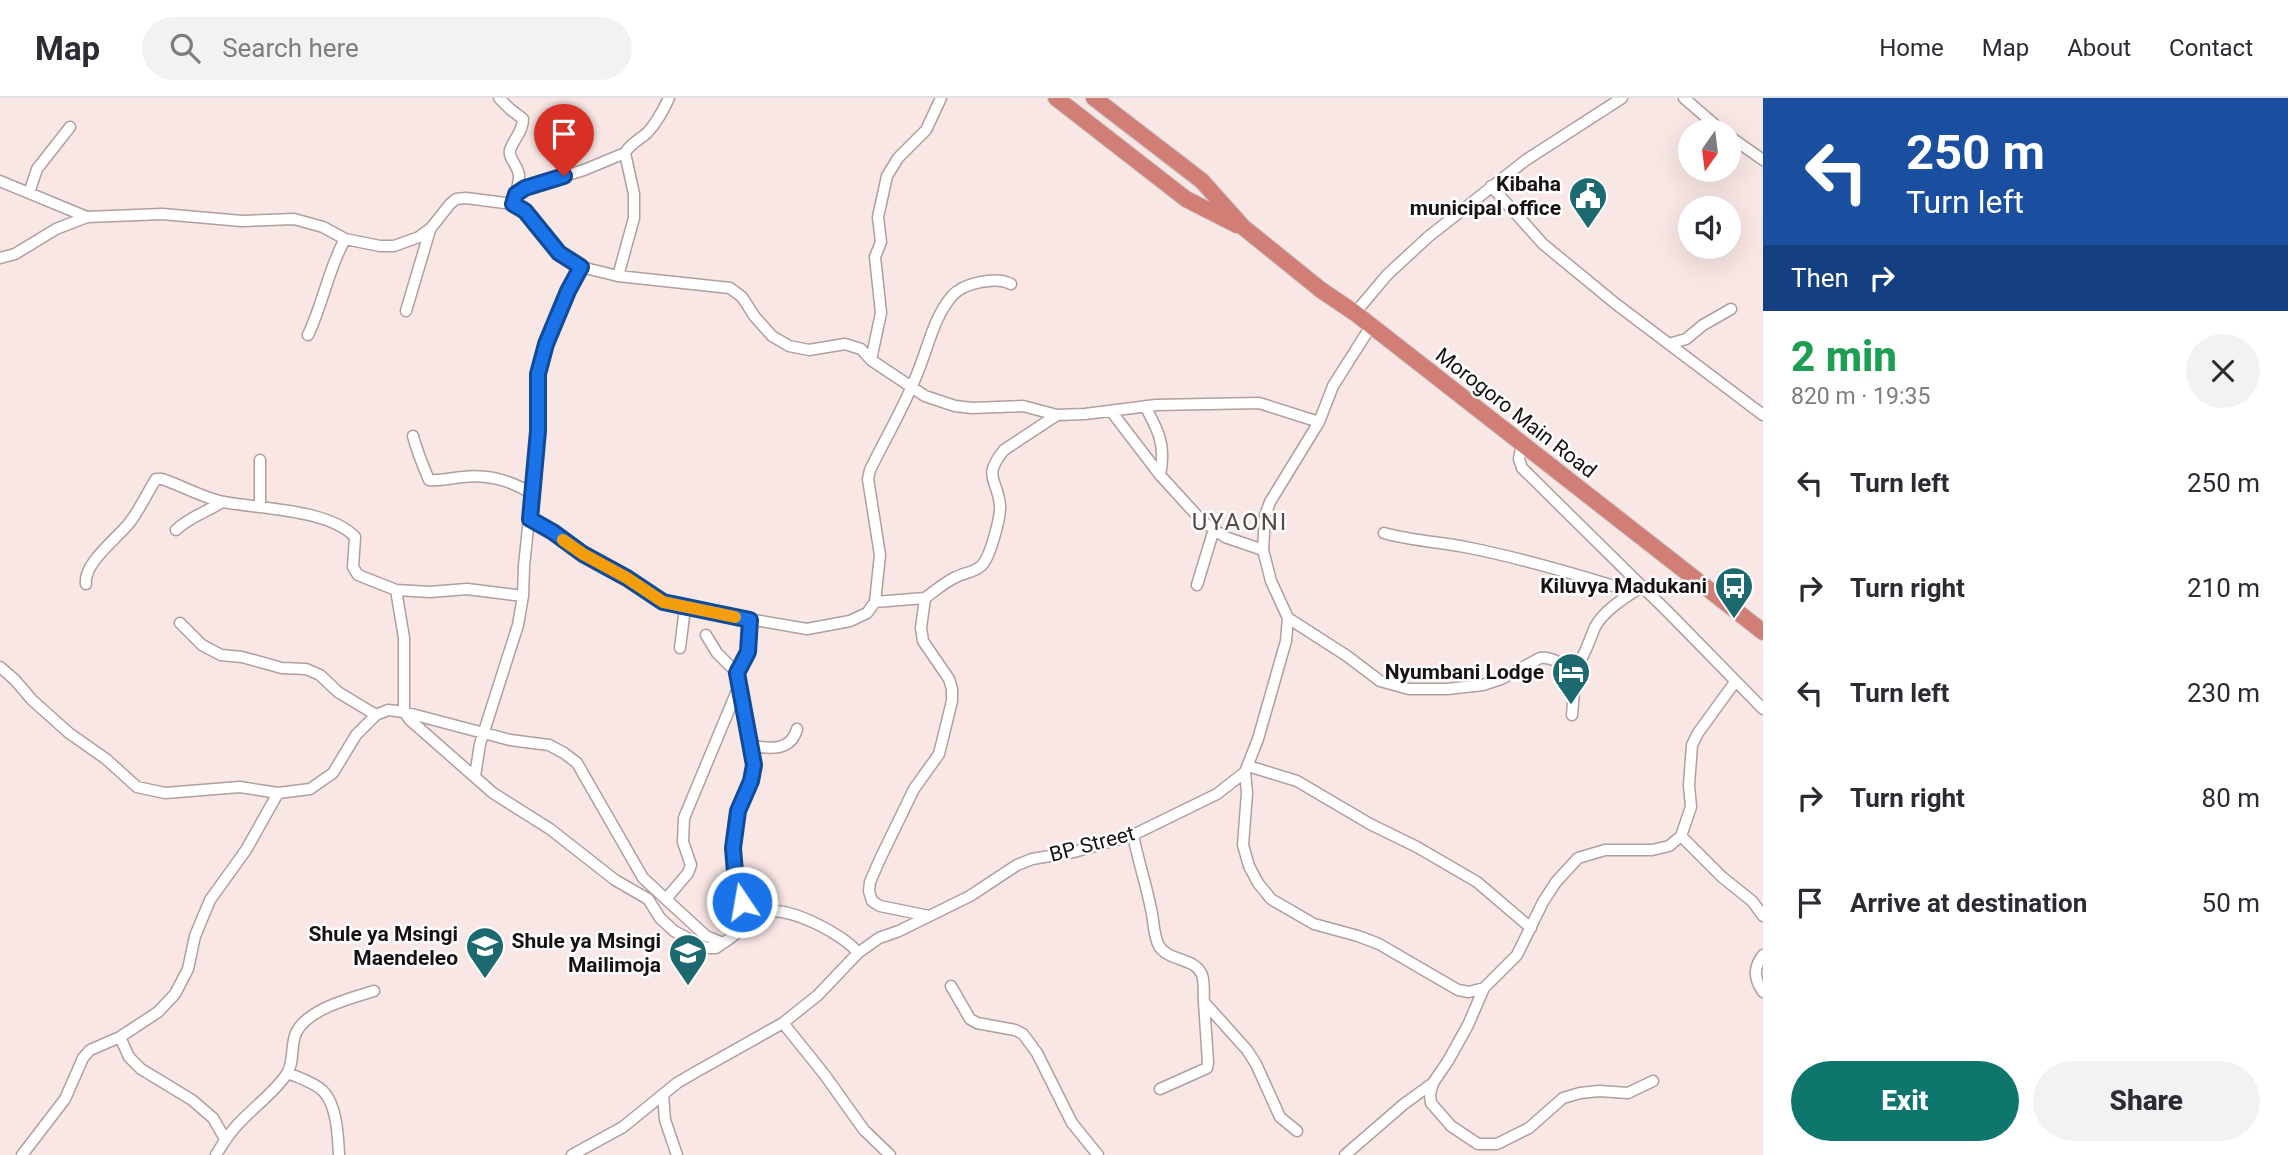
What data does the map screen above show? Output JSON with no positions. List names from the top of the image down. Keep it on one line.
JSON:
{"streets":{"highway":["Morogoro Main Road"],"street":["BP Street"]},"districts":["UYAONI"],"places":{"public building":["Kibaha municipal office"],"bus stop":["Kiluvya Madukani"],"hotel":["Nyumbani Lodge"],"school or university":["Shule ya Msingi Maendeleo","Shule ya Msingi Mailimoja"]},"north":"bottom","page":{"header":"Map","search":"Search here","nav":["Home","Map","About","Contact"],"turn":["250 m","Turn left"],"then":"Then","heading":["2 min","820 m · 19:35"],"list":[{"name":"Turn left","value":"250 m"},{"name":"Turn right","value":"210 m"},{"name":"Turn left","value":"230 m"},{"name":"Turn right","value":"80 m"},{"name":"Arrive at destination","value":"50 m"}],"buttons":["Exit","Share"]}}
